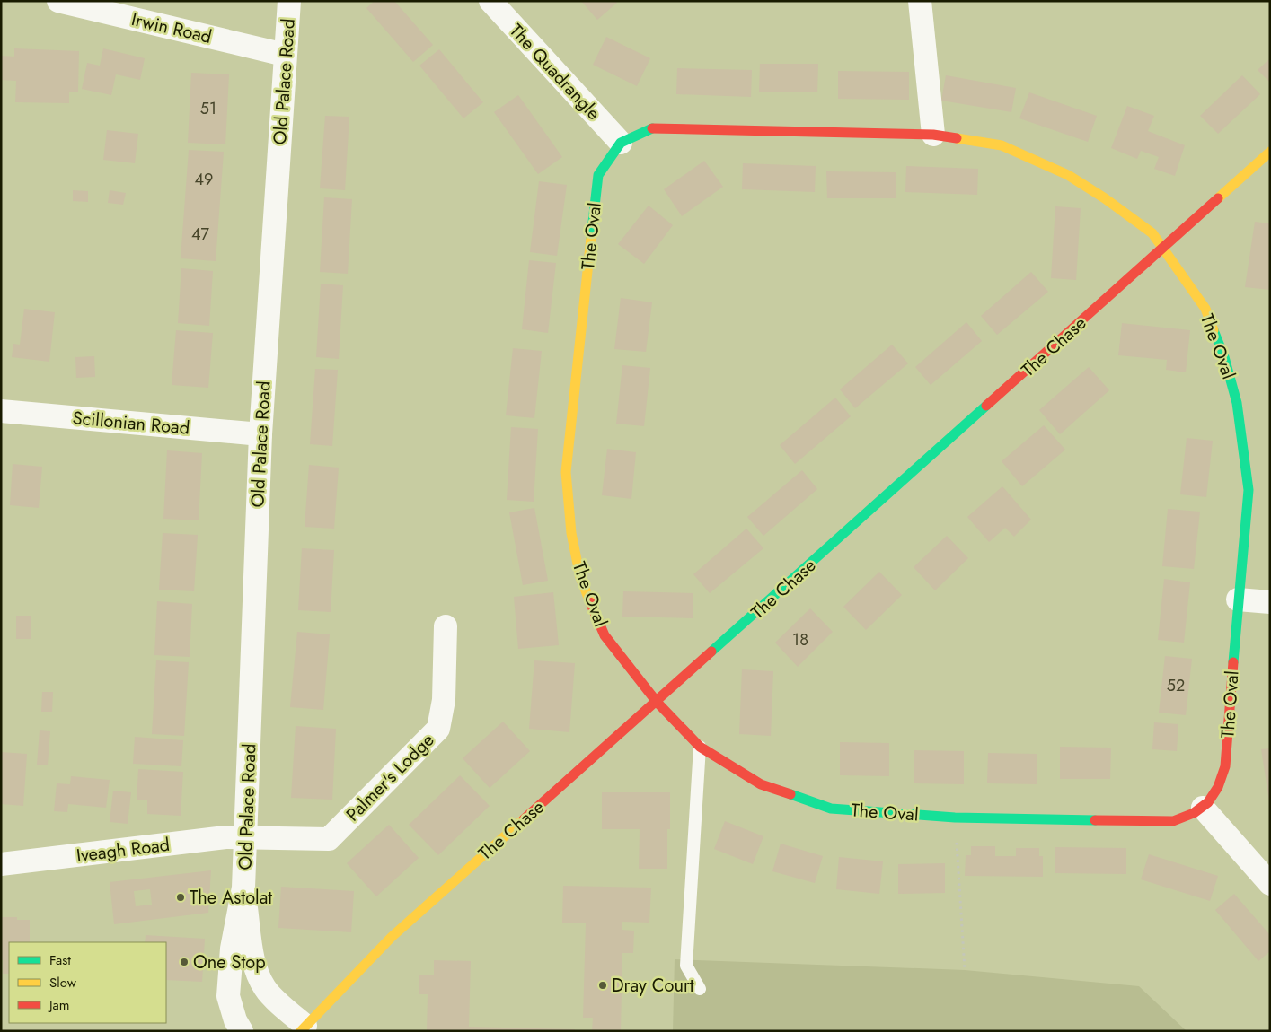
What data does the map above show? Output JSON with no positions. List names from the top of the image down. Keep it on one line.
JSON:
{"streets":{"street":["Irwin Road","The Quadrangle","Old Palace Road","The Oval","The Chase","Scillonian Road","Palmer's Lodge","Iveagh Road"]},"crossings":[["Irwin Road","Old Palace Road"],["The Quadrangle","The Oval"],["Old Palace Road","The Chase"],["Old Palace Road","Scillonian Road"],["Old Palace Road","Palmer's Lodge"],["Old Palace Road","Iveagh Road"],["The Oval","The Chase"],["Palmer's Lodge","Iveagh Road"]],"places":["The Astolat","One Stop","Dray Court"],"house_numbers":["51","49","47","18","52"],"legend":["Fast","Slow","Jam"]}
